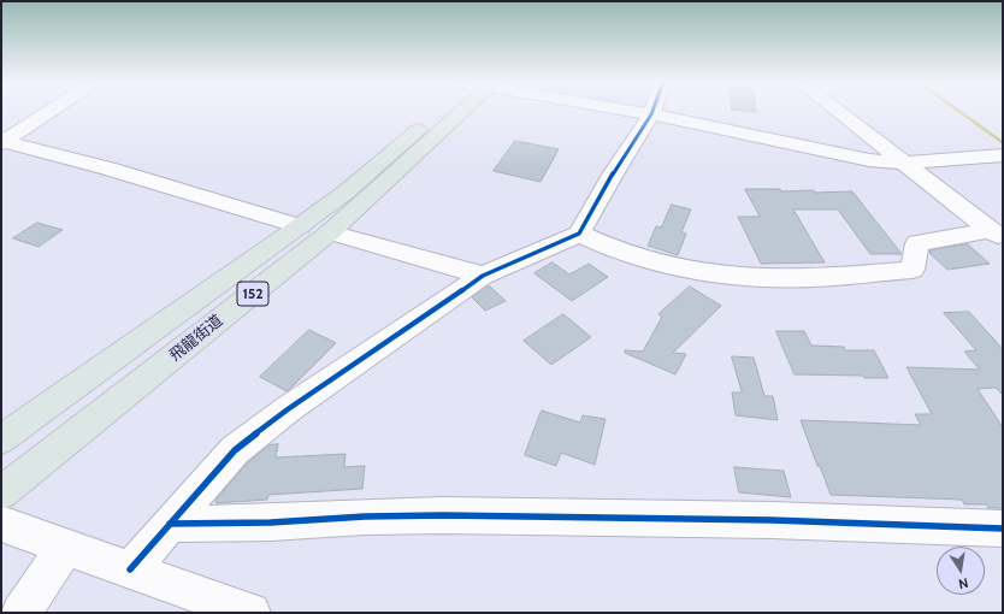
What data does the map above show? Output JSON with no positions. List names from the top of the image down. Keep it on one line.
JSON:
{"streets":{"highway":["152","飛龍街道"]},"north":"bottom"}
